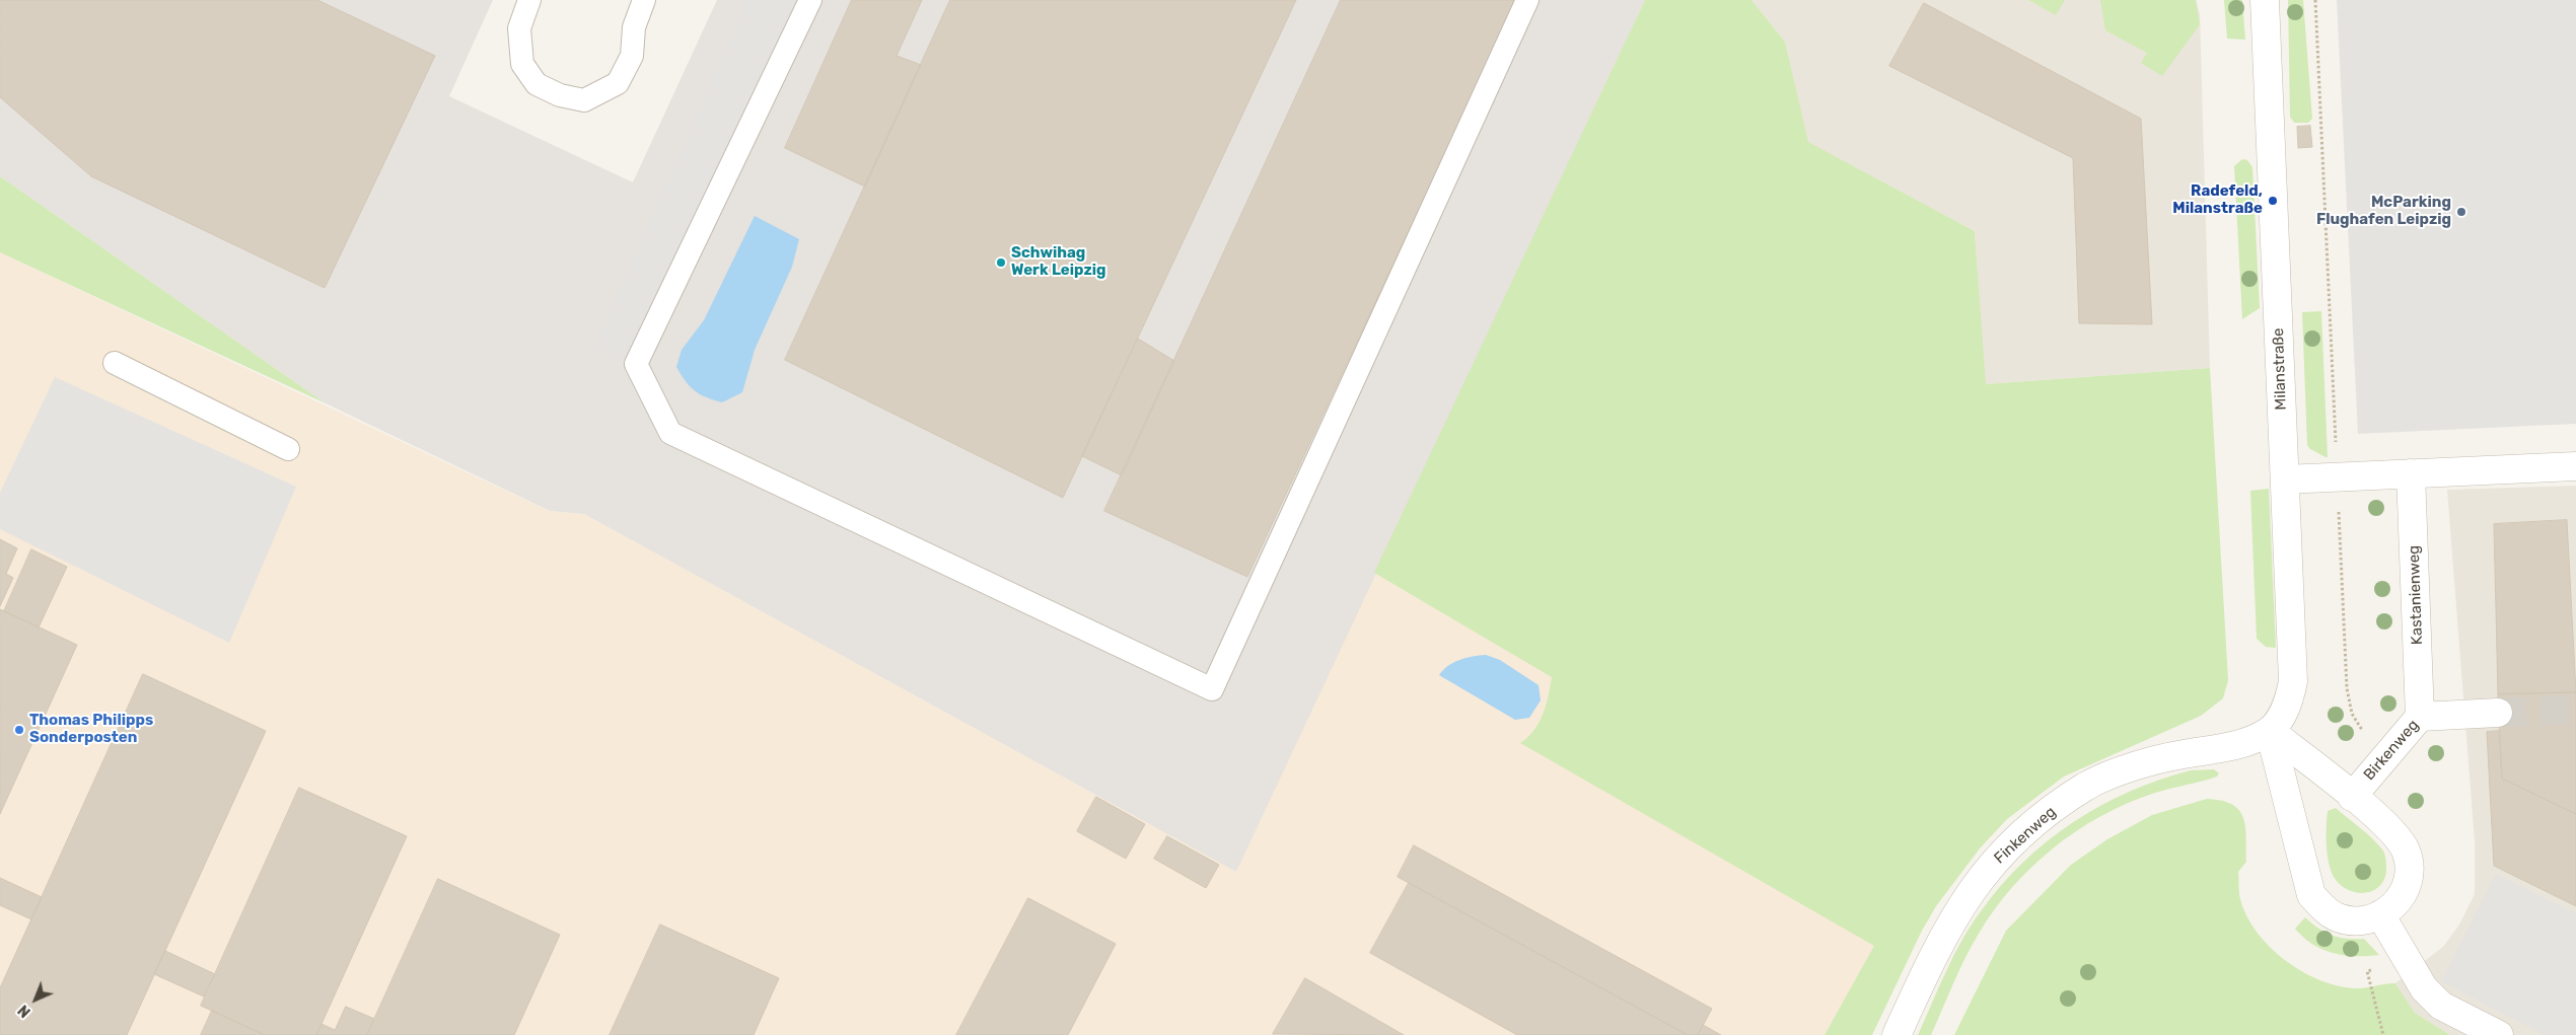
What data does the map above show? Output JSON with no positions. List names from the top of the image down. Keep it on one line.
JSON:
{"streets":{"street":["Milanstraße","Kastanienweg","Birkenweg","Finkenweg"]},"crossings":[["Milanstraße","Finkenweg"],["Kastanienweg","Birkenweg"]],"places":["Radefeld, Milanstraße","McParking Flughafen Leipzig","Schwihag Werk Leipzig","Thomas Philipps Sonderposten"],"north":"bottom left"}
